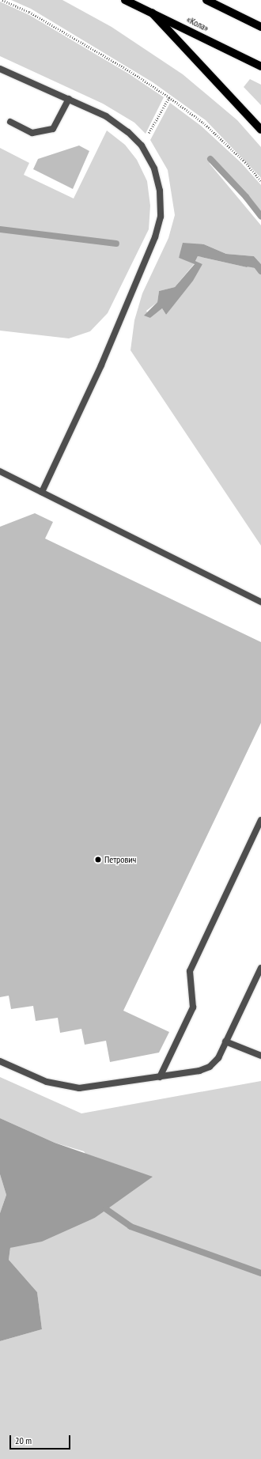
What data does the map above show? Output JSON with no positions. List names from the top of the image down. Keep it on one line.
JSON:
{"streets":{"main road":["«Кола»"]},"places":["Петрович"],"scale_bar":"20 m"}
